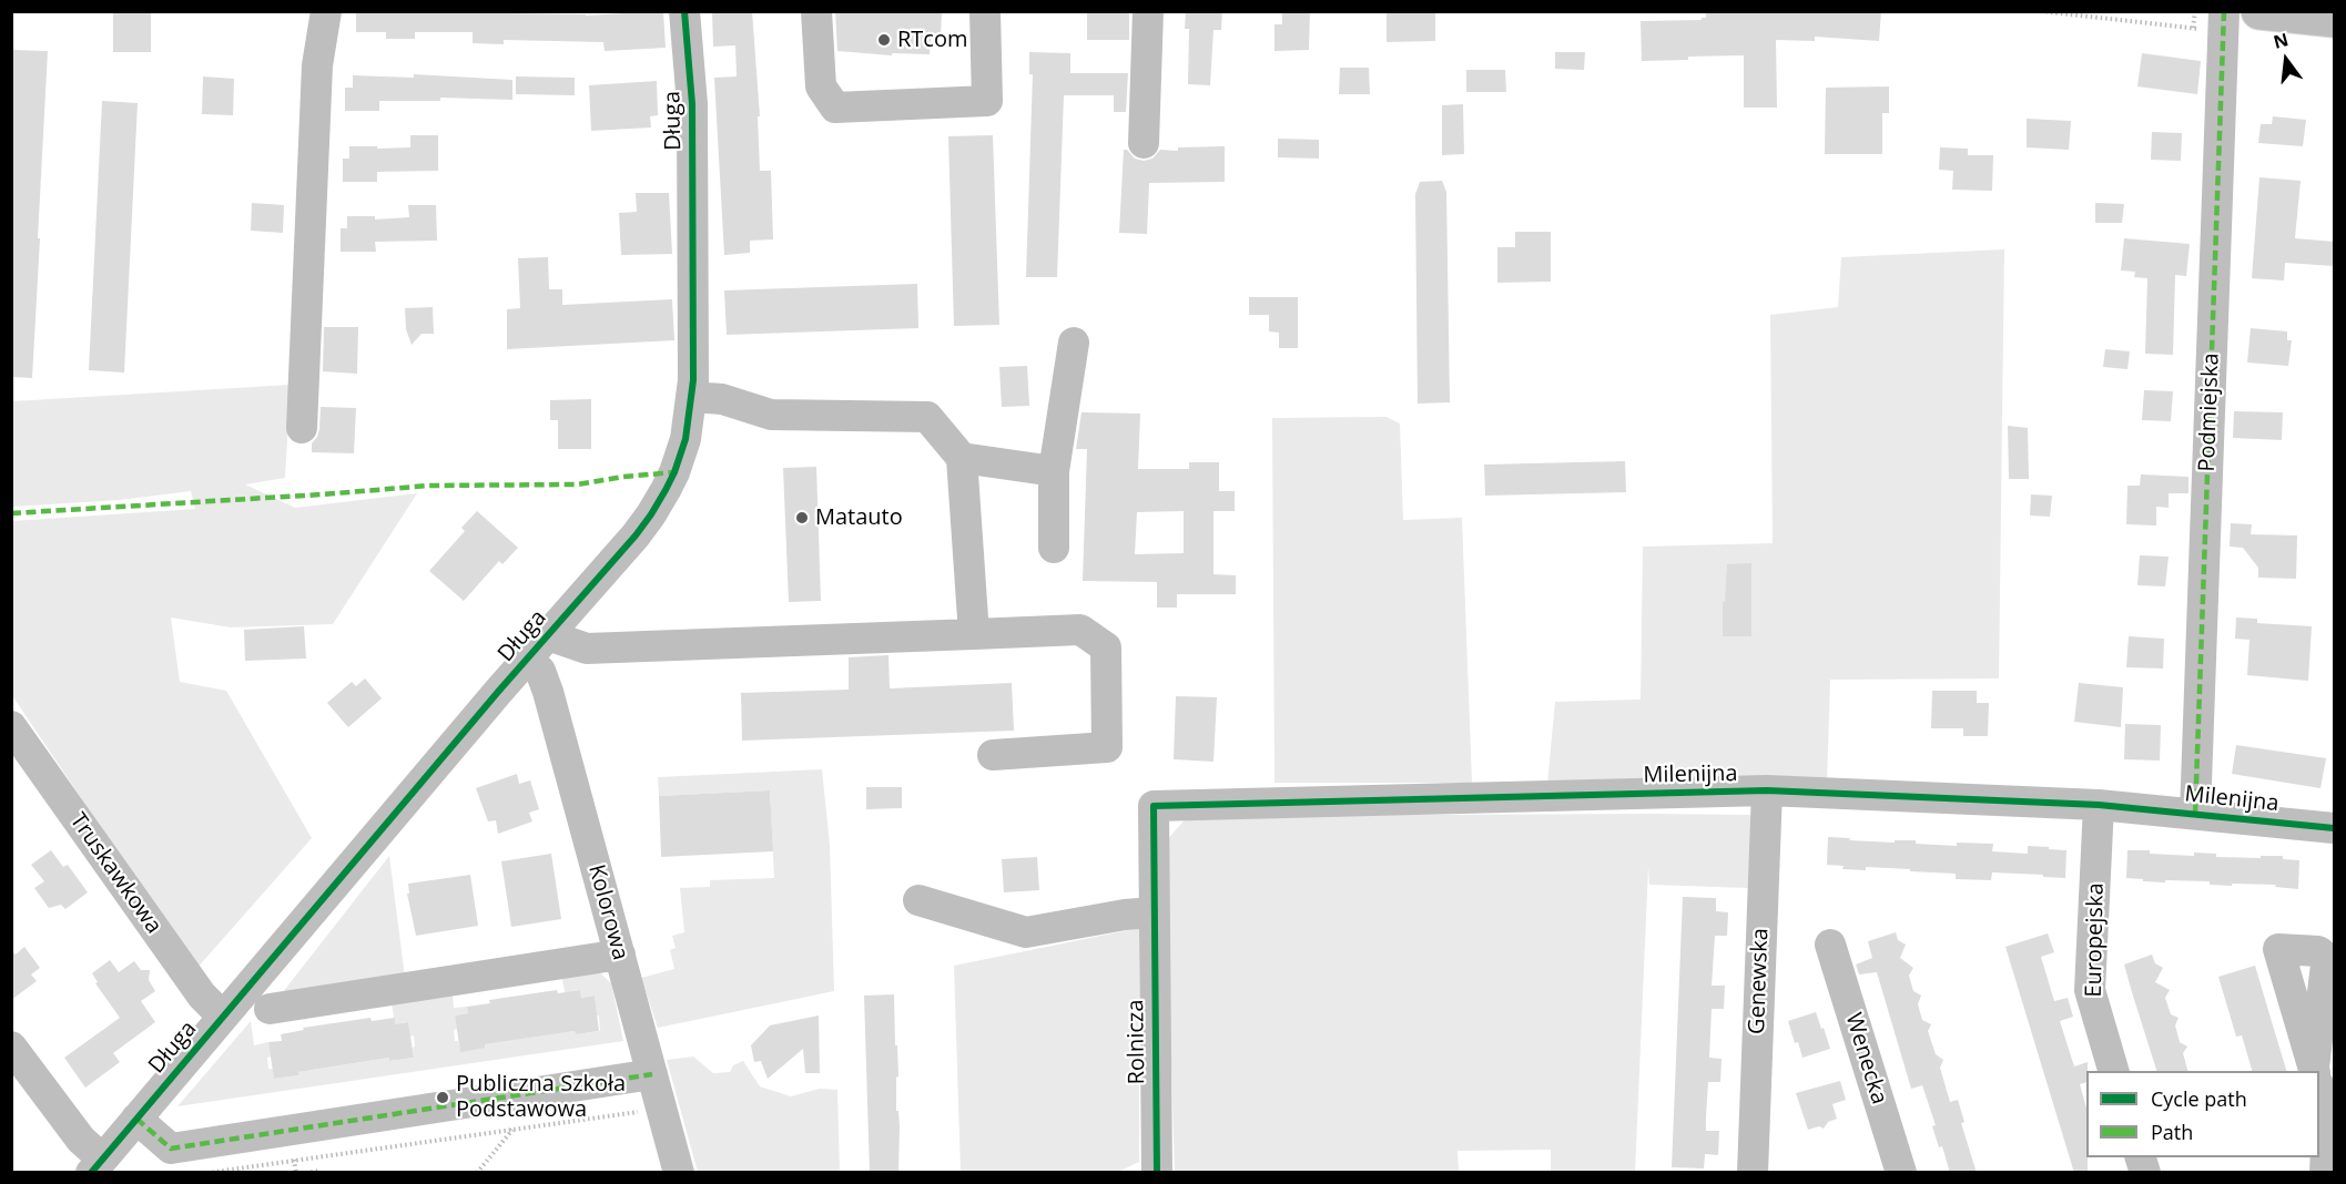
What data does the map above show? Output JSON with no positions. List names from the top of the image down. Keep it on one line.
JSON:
{"streets":{"street":["Długa","Podmiejska","Milenijna","Truskawkowa","Kolorowa","Europejska","Genewska","Rolnicza","Wenecka"]},"crossings":[["Długa","Truskawkowa"],["Długa","Kolorowa"],["Podmiejska","Milenijna"],["Milenijna","Europejska"],["Milenijna","Genewska"],["Milenijna","Rolnicza"]],"places":["RTcom","Matauto","Publiczna Szkoła Podstawowa"],"legend":["Cycle path","Path"],"north":"top"}
